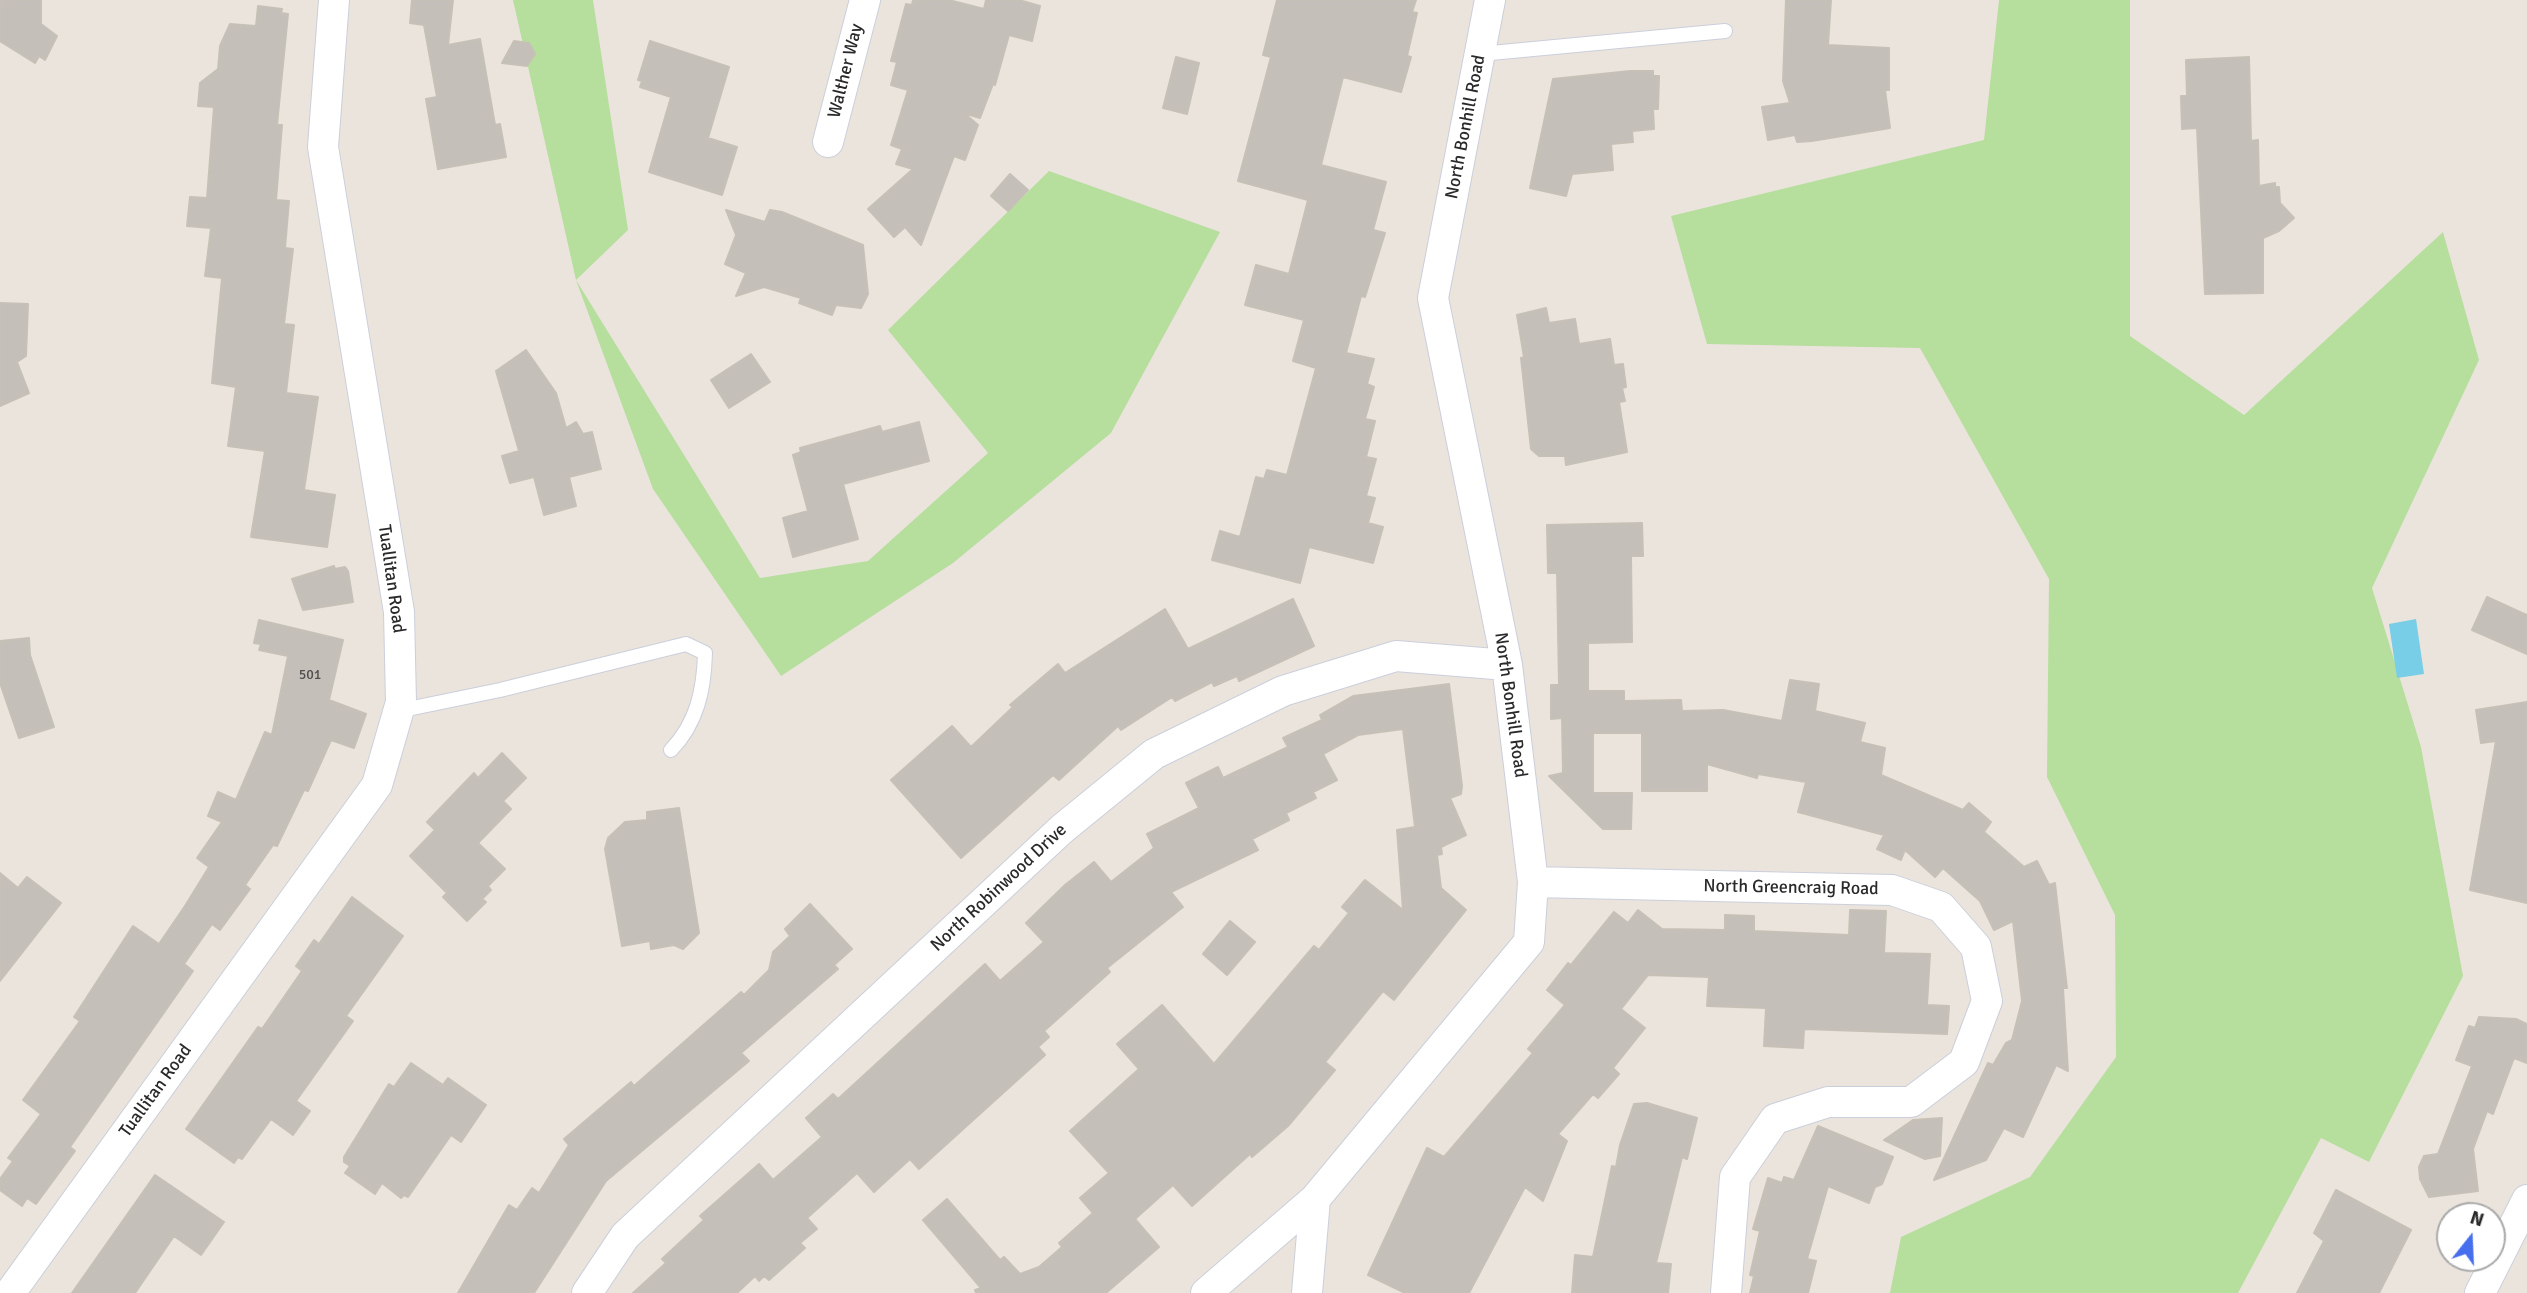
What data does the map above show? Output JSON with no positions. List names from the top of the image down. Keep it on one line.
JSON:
{"streets":{"street":["Walther Way","North Bonhill Road","Tuallitan Road","North Robinwood Drive","North Greencraig Road"]},"crossings":[["North Bonhill Road","North Robinwood Drive"],["North Bonhill Road","North Greencraig Road"]],"house_numbers":["501"],"north":"top"}
